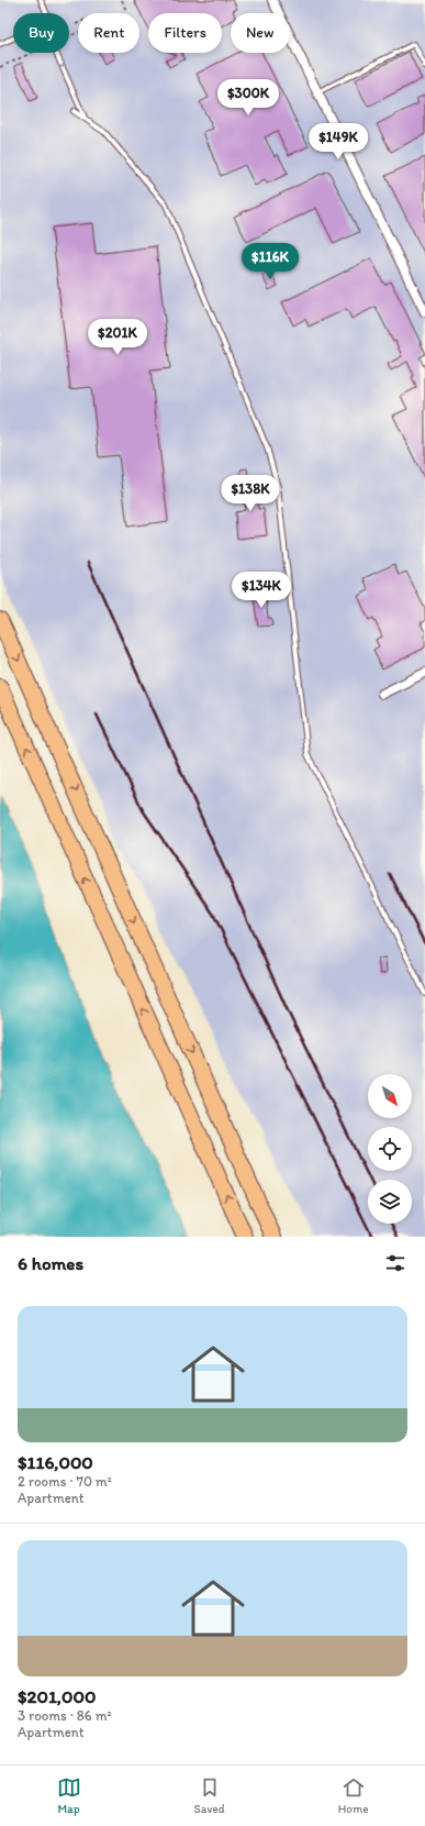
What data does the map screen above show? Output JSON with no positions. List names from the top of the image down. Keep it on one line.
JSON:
{"north":"bottom right","page":{"chip":["Buy","Rent","Filters","New"],"price":["$300K","$149K","$116K","$201K","$138K","$134K"],"heading":"6 homes","list":[{"name":"$116,000","note":"2 rooms · 70 m² · Apartment"},{"name":"$201,000","note":"3 rooms · 86 m² · Apartment"}],"tabs":["Map","Saved","Home"]}}
